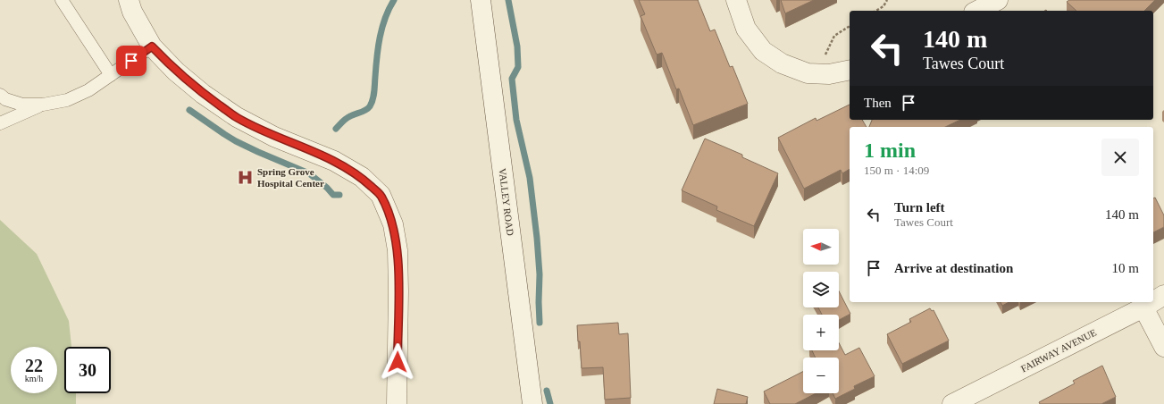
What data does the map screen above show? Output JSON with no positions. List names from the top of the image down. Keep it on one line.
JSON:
{"streets":{"street":["VALLEY ROAD","FAIRWAY AVENUE"]},"places":{"hospital":["Spring Grove Hospital Center"]},"north":"left","page":{"turn":["140 m","Tawes Court"],"then":"Then","heading":["1 min","150 m · 14:09"],"list":[{"name":"Turn left","note":"Tawes Court","value":"140 m"},{"name":"Arrive at destination","value":"10 m"}],"map_buttons":["+","−"],"speed":"22 km/h","limit":"30"}}
